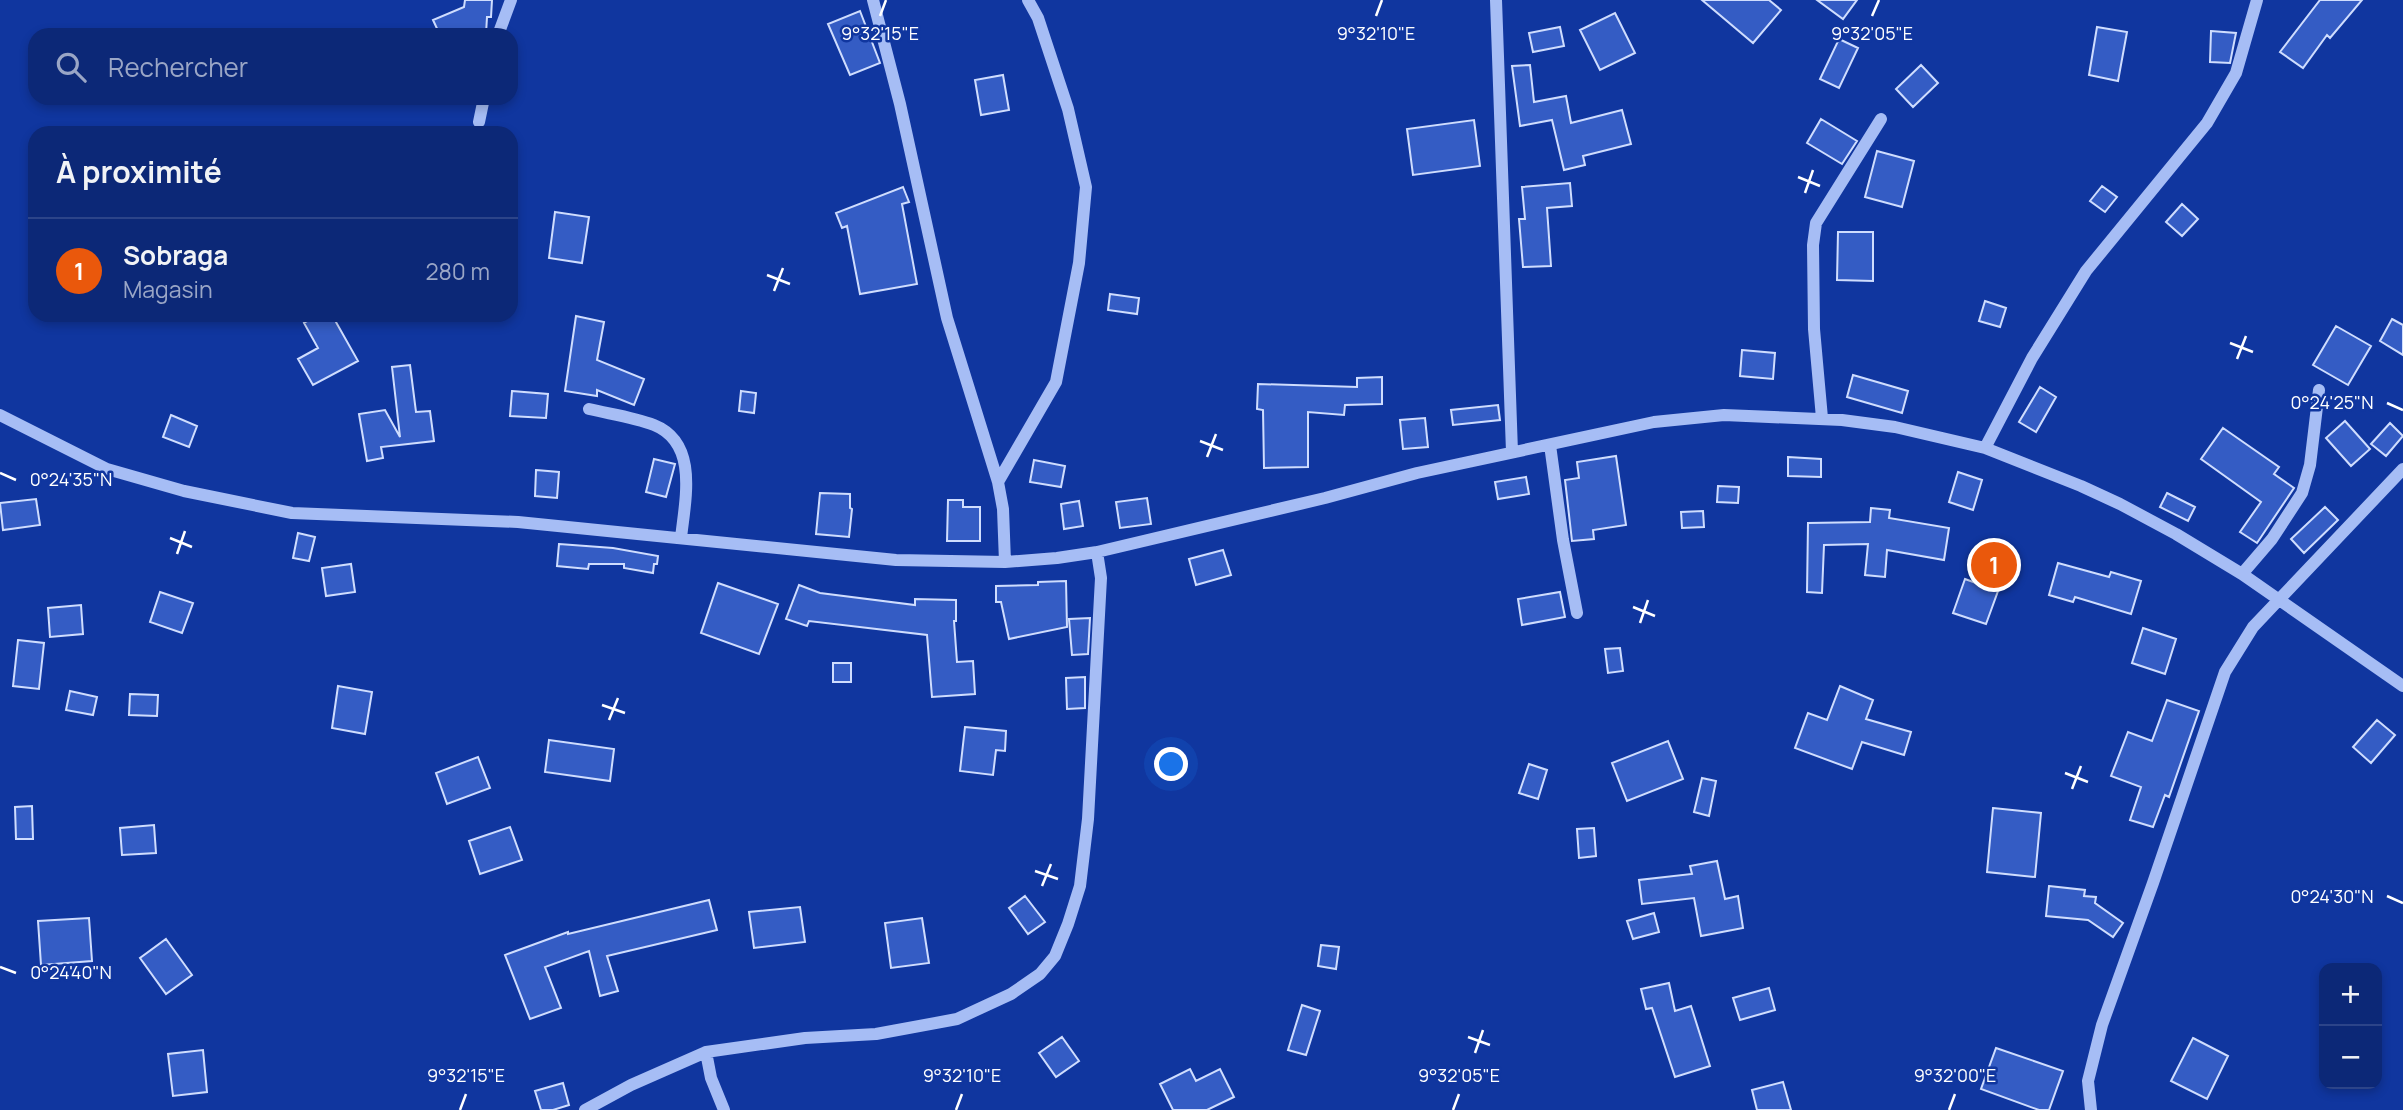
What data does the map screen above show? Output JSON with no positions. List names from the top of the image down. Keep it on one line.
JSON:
{"page":{"search":"Rechercher","heading":"À proximité","list":[{"mark":"1","name":"Sobraga","note":"Magasin","value":"280 m"}],"pins":"1","map_buttons":["+","−"]},"coordinates":["9°32'15\"E","9°32'10\"E","9°32'05\"E","0°24'25\"N","0°24'35\"N","0°24'30\"N","0°24'40\"N","9°32'00\"E"]}
